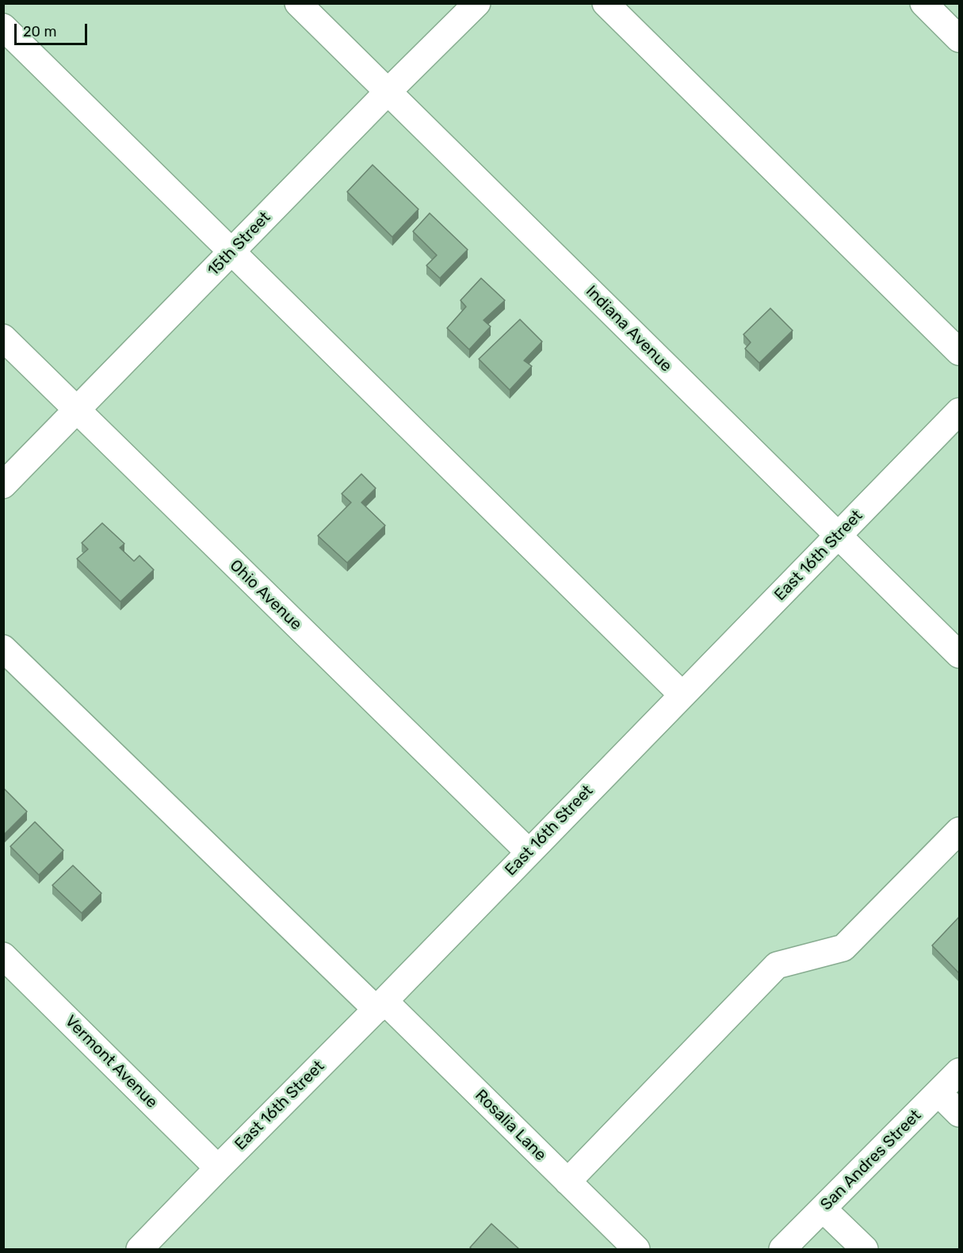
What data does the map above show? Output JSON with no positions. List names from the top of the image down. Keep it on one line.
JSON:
{"streets":{"street":["15th Street","Indiana Avenue","East 16th Street","Ohio Avenue","Vermont Avenue","Rosalia Lane","San Andres Street"]},"crossings":[["15th Street","Indiana Avenue"],["15th Street","Ohio Avenue"],["Indiana Avenue","East 16th Street"],["East 16th Street","Ohio Avenue"],["East 16th Street","Vermont Avenue"],["East 16th Street","Rosalia Lane"]],"scale_bar":"20 m"}
